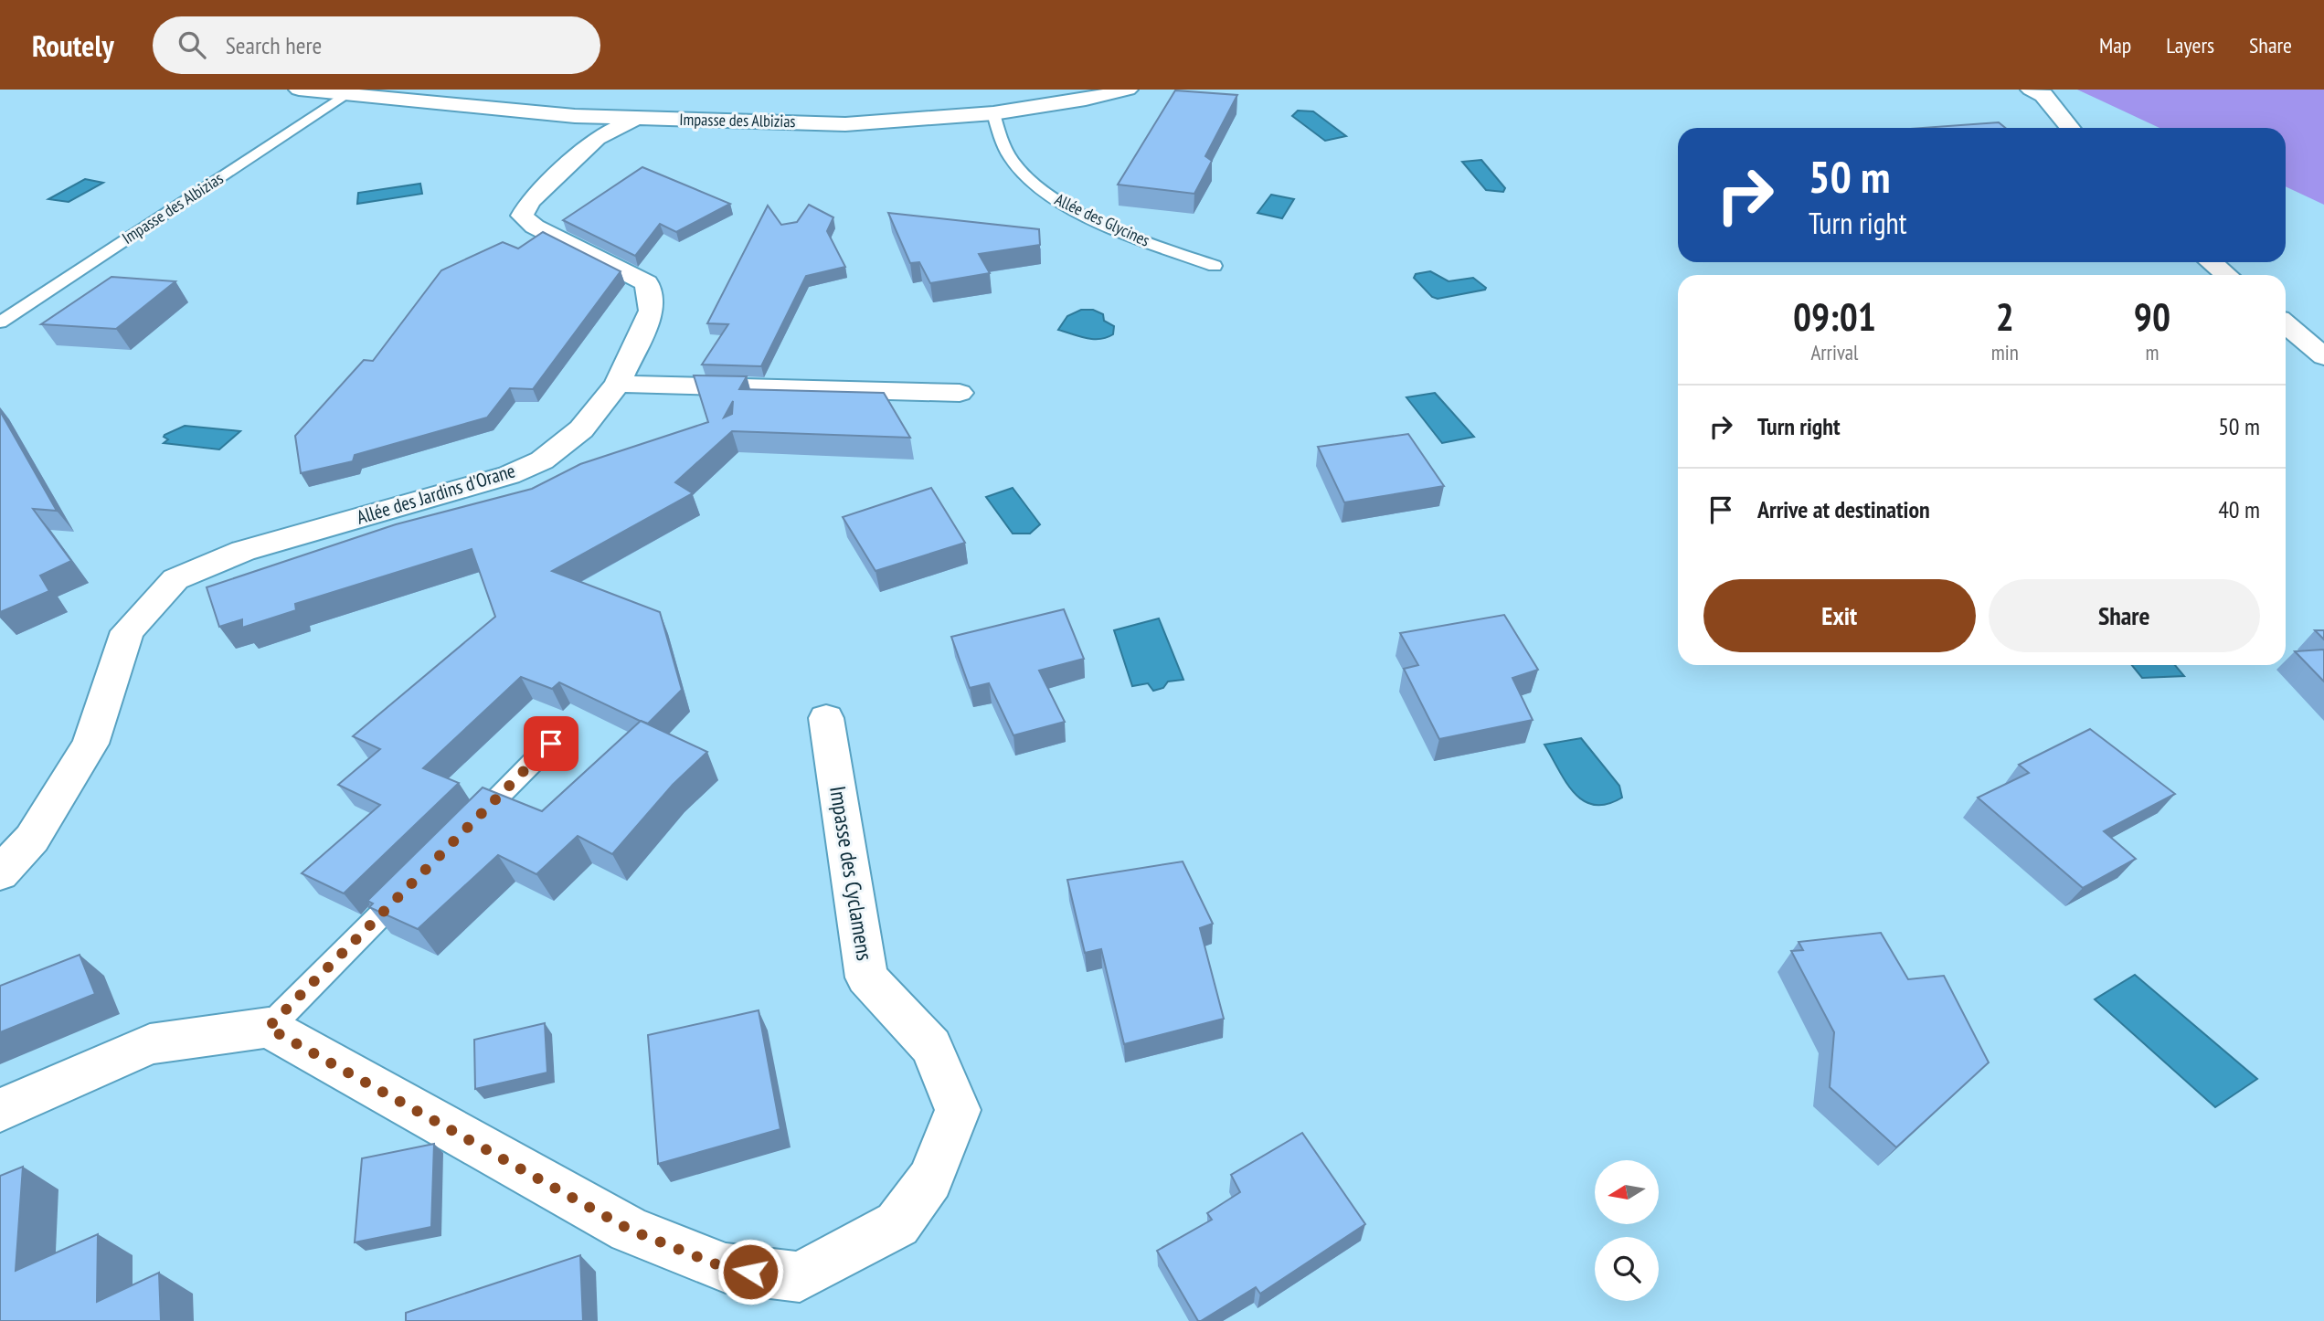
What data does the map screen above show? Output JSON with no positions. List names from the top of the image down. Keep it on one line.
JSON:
{"streets":{"street":["Impasse des Albizias","Allée des Jardins d'Orane","Impasse des Cyclamens"],"lane":["Allée des Glycines"]},"crossings":[["Impasse des Albizias","Allée des Glycines"],["Impasse des Albizias","Allée des Jardins d'Orane"]],"north":"left","page":{"header":"Routely","search":"Search here","nav":["Map","Layers","Share"],"turn":["50 m","Turn right"],"eta":["09:01","Arrival","2","min","90","m"],"list":[{"name":"Turn right","value":"50 m"},{"name":"Arrive at destination","value":"40 m"}],"buttons":["Exit","Share"]}}
